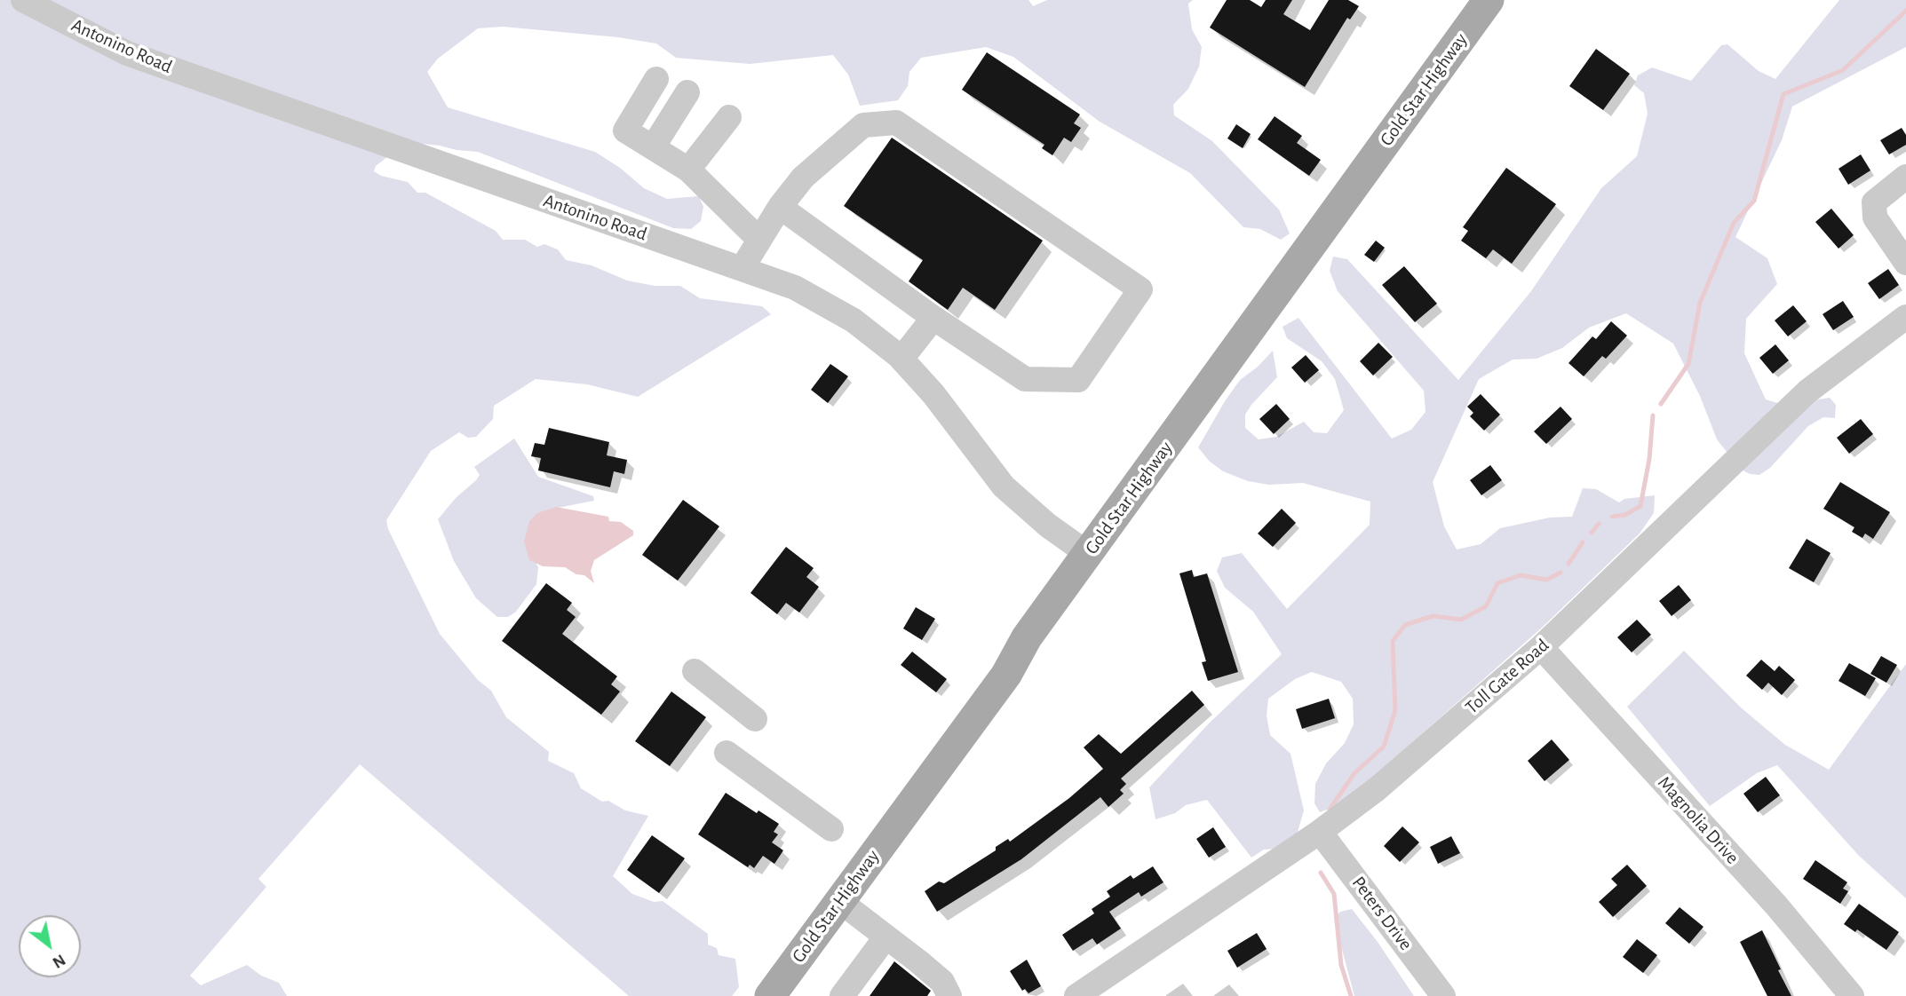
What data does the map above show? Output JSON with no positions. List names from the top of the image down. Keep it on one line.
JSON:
{"streets":{"main road":["Gold Star Highway"],"street":["Antonino Road","Toll Gate Road","Magnolia Drive","Peters Drive"]},"crossings":[["Antonino Road","Gold Star Highway"],["Toll Gate Road","Magnolia Drive"],["Toll Gate Road","Peters Drive"]],"north":"bottom right"}
